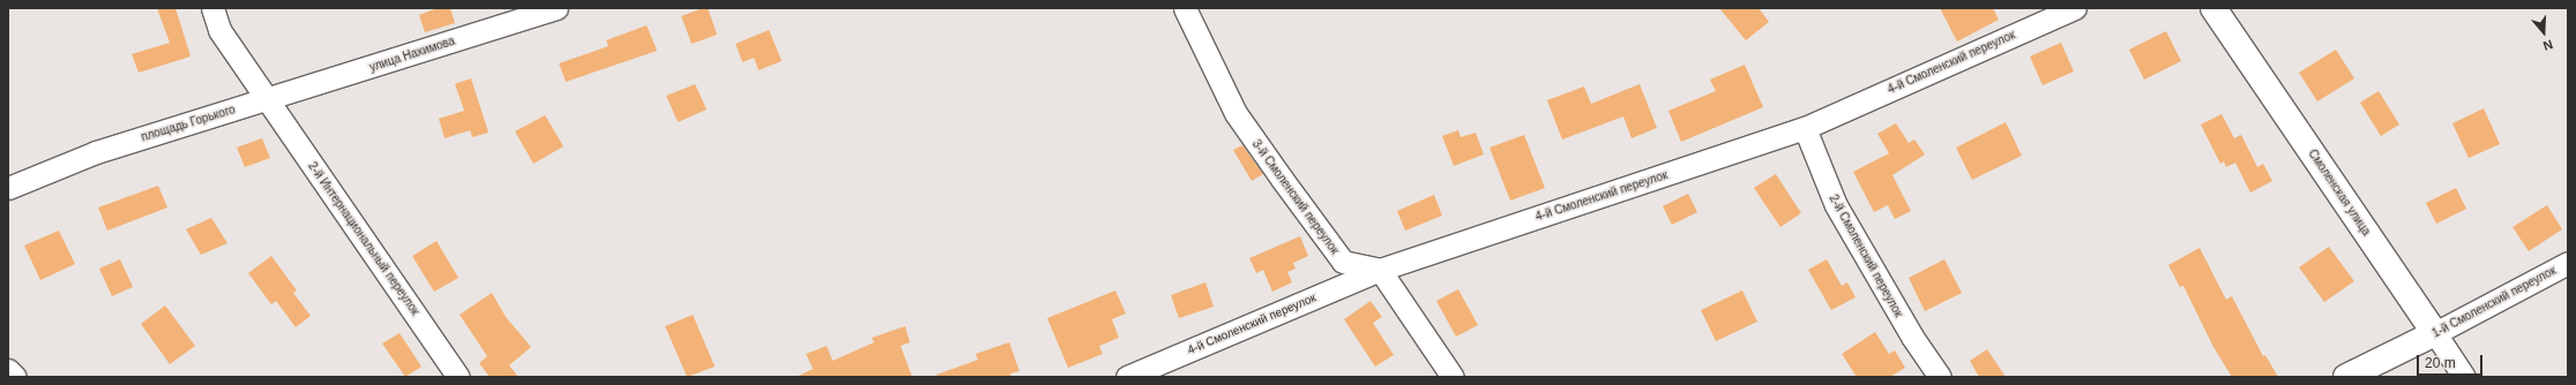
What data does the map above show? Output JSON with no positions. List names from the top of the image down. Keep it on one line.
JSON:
{"streets":{"street":["улица Нахимова","4-й Смоленский переулок","площадь Горького","Смоленская улица","3-й Смоленский переулок","2-й Интернациональный переулок","2-й Смоленский переулок","1-й Смоленский переулок"]},"crossings":[["улица Нахимова","площадь Горького"],["улица Нахимова","2-й Интернациональный переулок"],["4-й Смоленский переулок","3-й Смоленский переулок"],["4-й Смоленский переулок","2-й Смоленский переулок"],["площадь Горького","2-й Интернациональный переулок"],["Смоленская улица","1-й Смоленский переулок"]],"scale_bar":"20 m","north":"bottom"}
